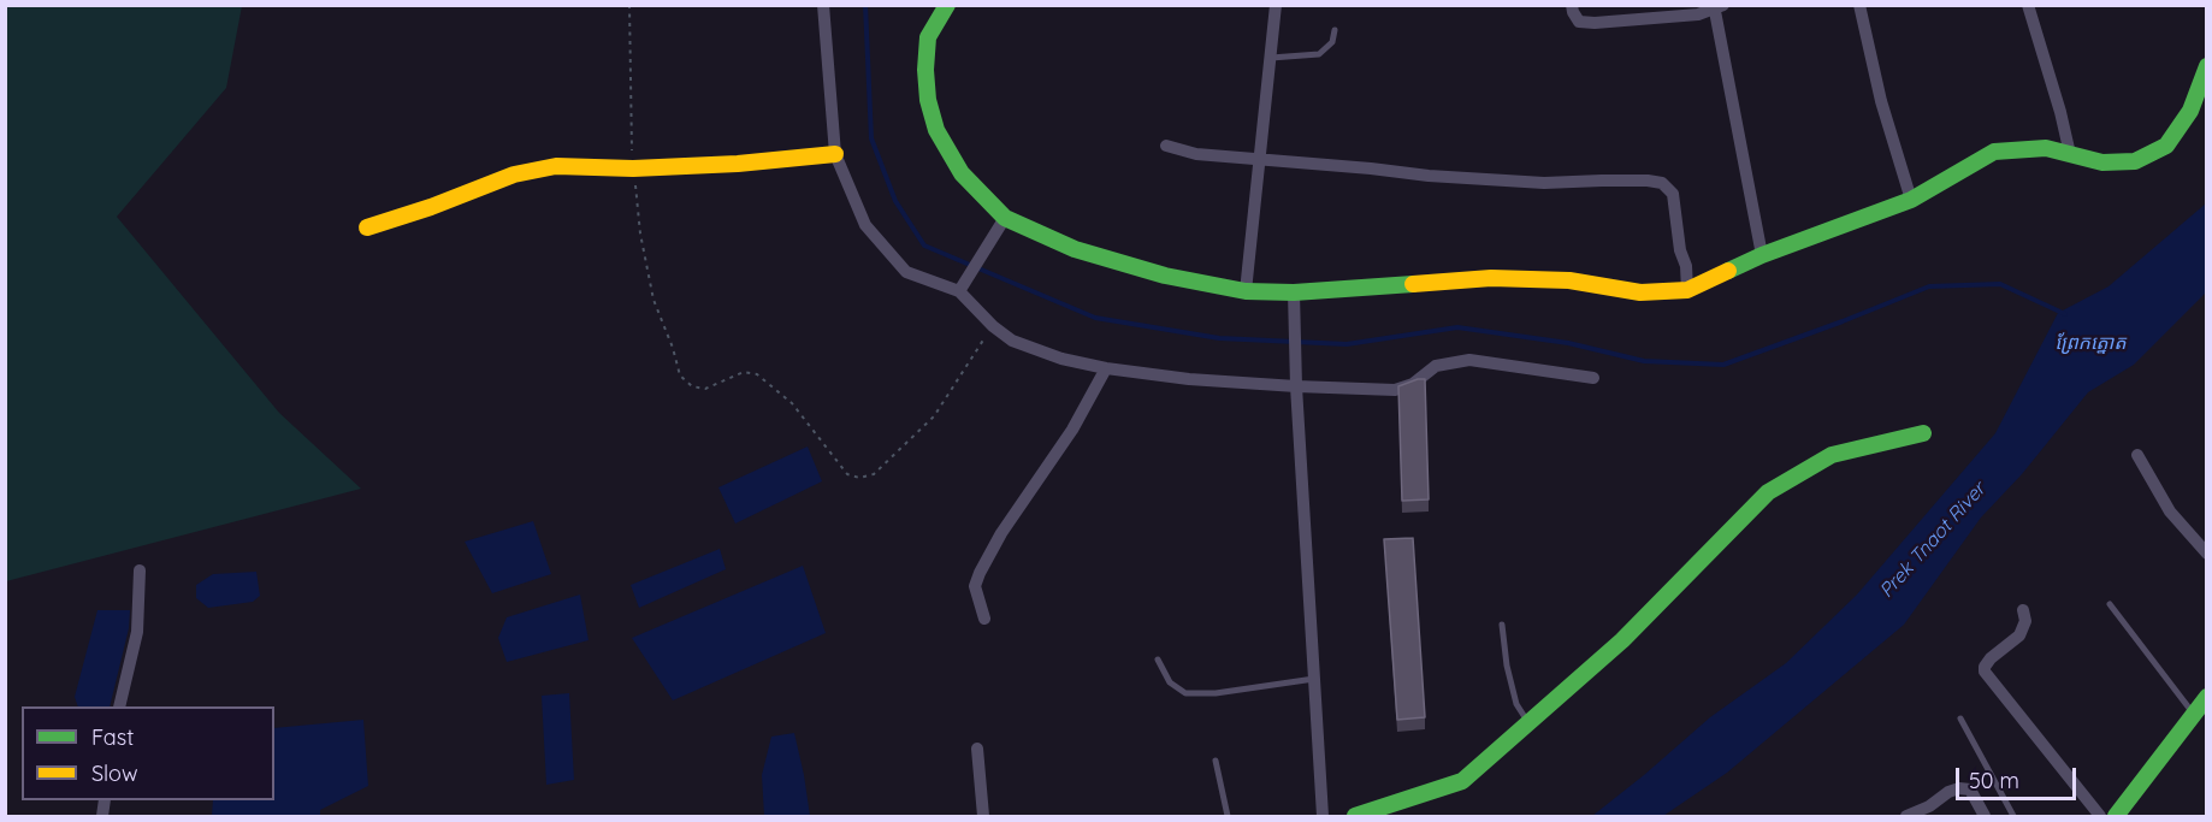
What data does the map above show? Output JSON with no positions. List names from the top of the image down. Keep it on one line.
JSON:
{"water":["ព្រែកត្នោត","Prek Tnaot River"],"legend":["Fast","Slow"],"scale_bar":"50 m"}
